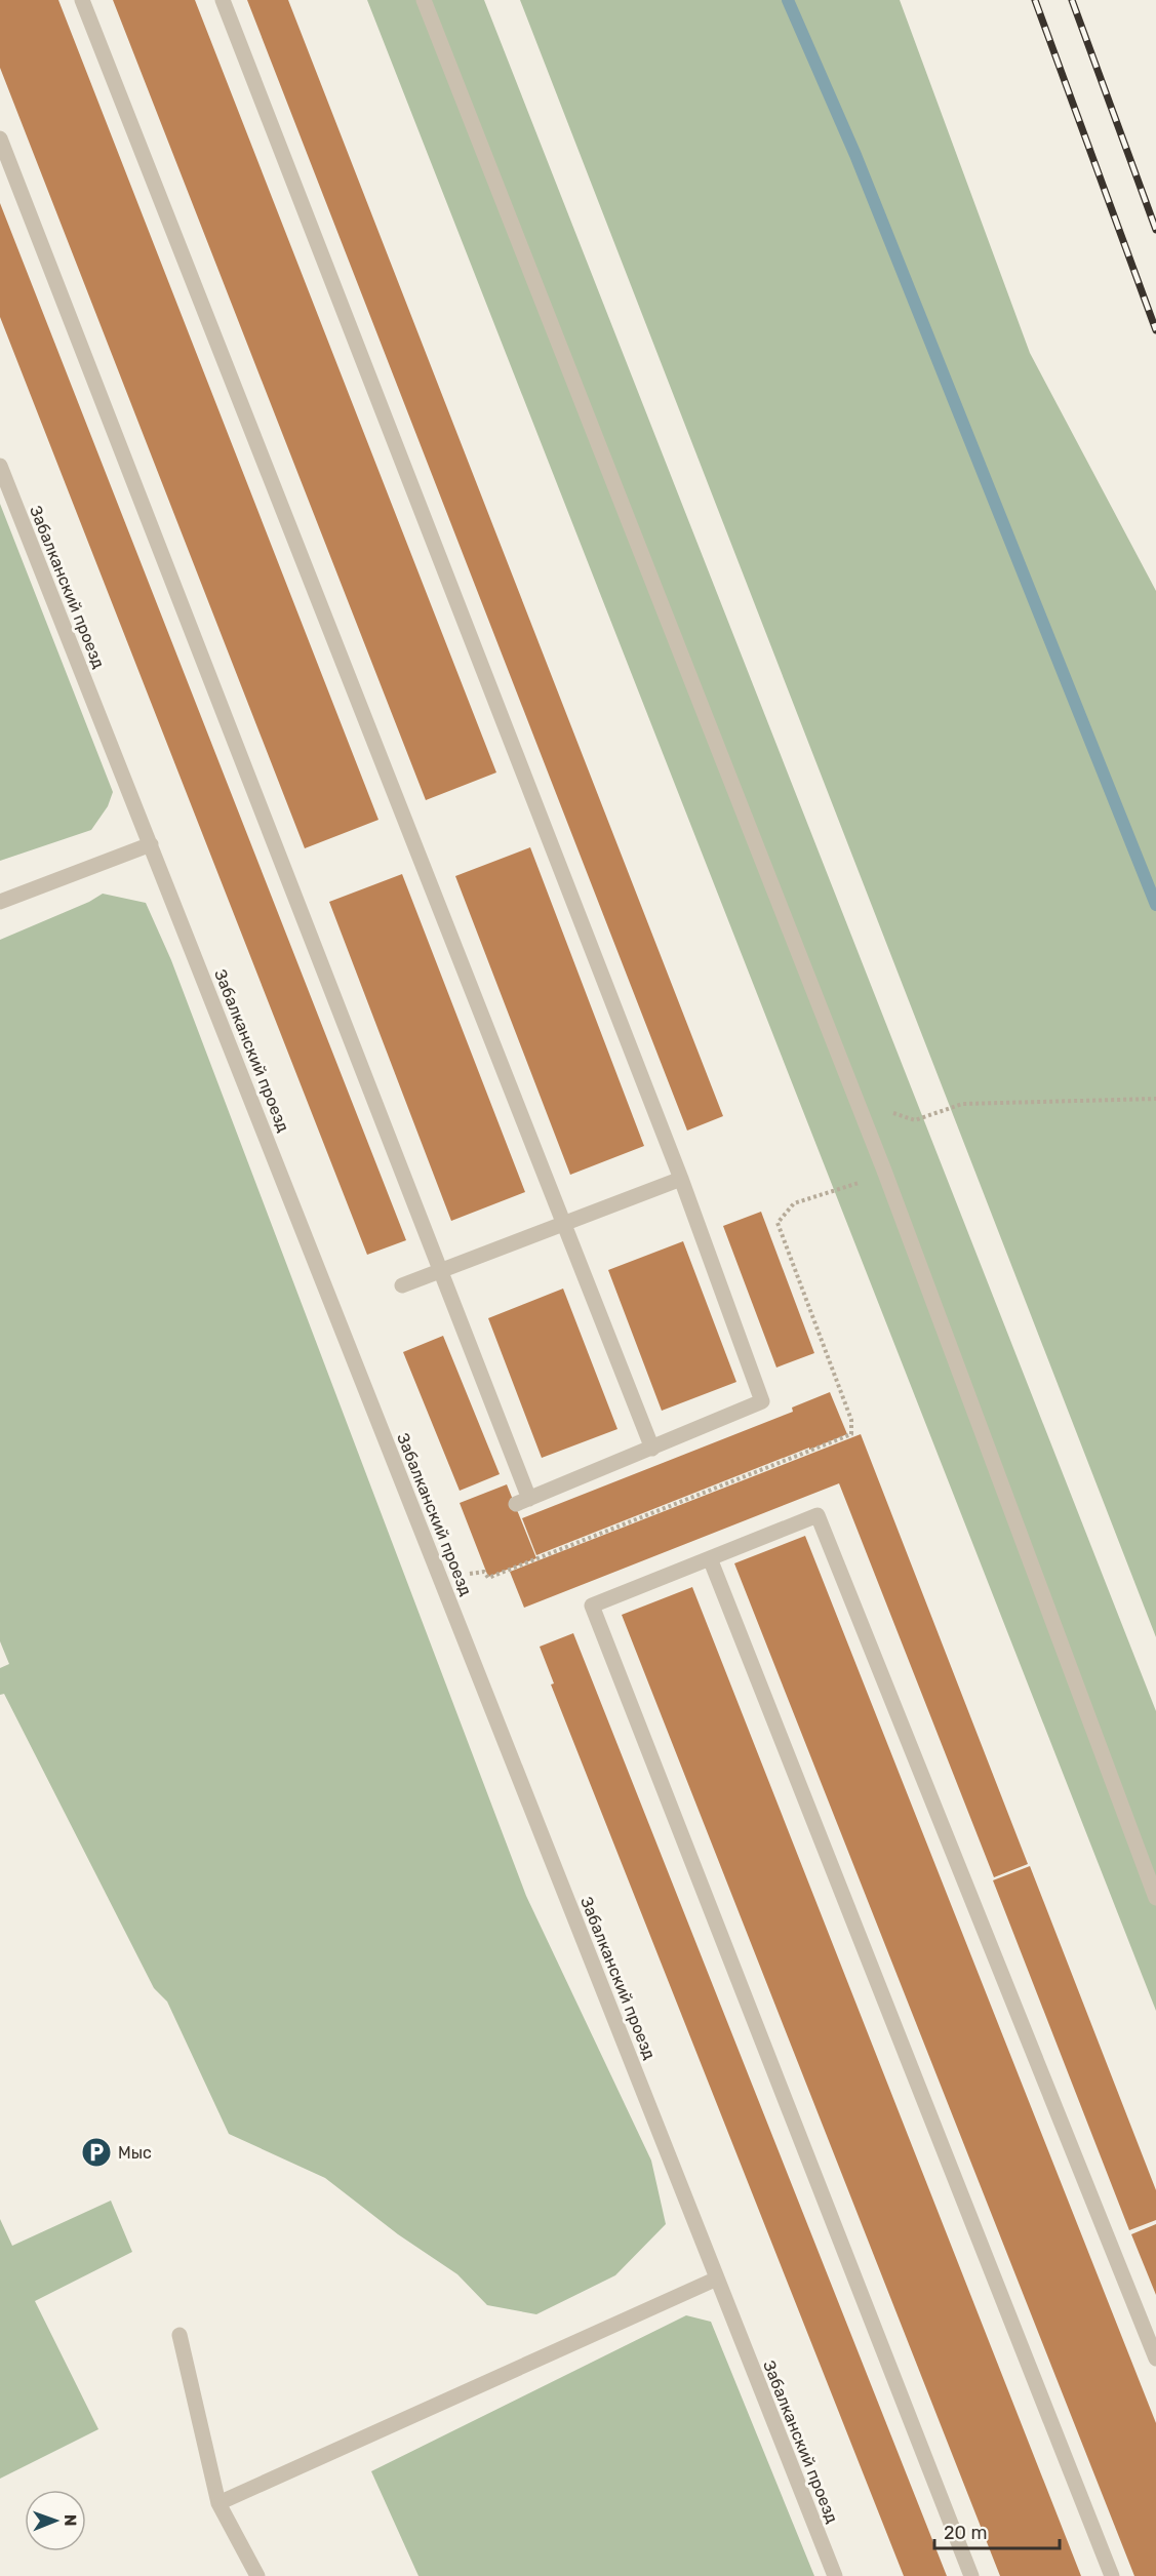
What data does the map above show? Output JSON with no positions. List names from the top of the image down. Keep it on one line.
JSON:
{"streets":{"street":["Забалканский проезд"]},"places":{"parking":["Мыс"]},"scale_bar":"20 m","north":"right"}
